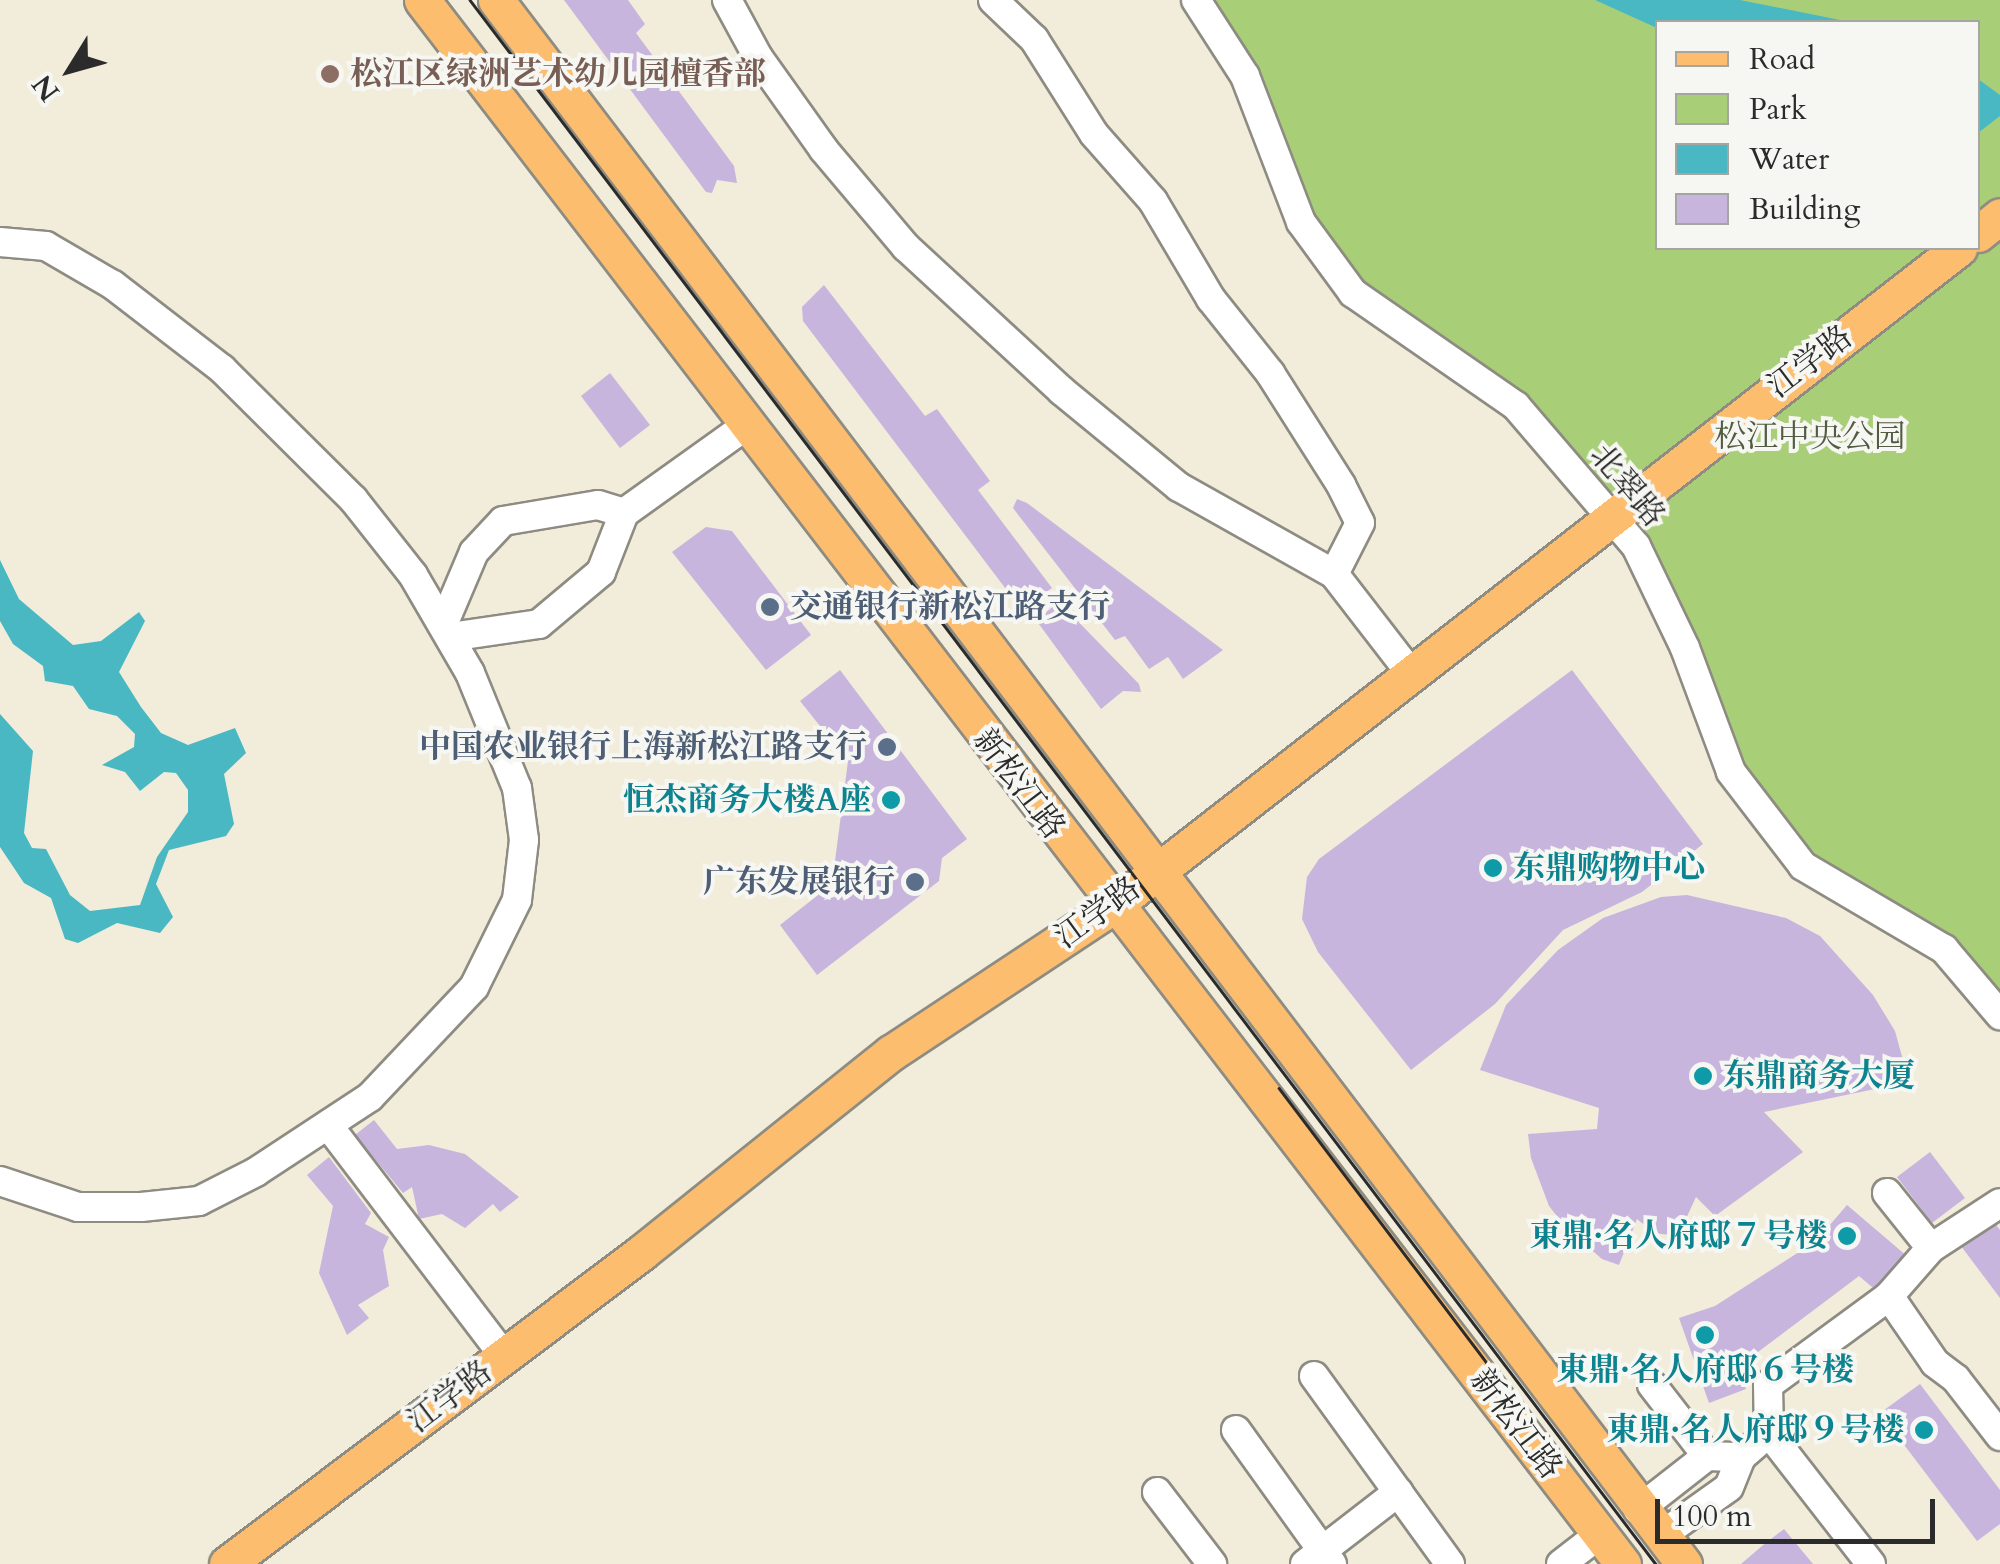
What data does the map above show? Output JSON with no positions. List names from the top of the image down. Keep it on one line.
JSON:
{"streets":{"main road":["江学路","新松江路"],"street":["北翠路"]},"crossings":[["江学路","北翠路"],["江学路","新松江路"]],"parks":["松江中央公园"],"places":["松江区绿洲艺术幼儿园檀香部","交通银行新松江路支行","中国农业银行上海新松江路支行","恒杰商务大楼A座","东鼎购物中心","广东发展银行","东鼎商务大厦","東鼎·名人府邸７号楼","東鼎·名人府邸６号楼","東鼎·名人府邸９号楼"],"legend":["Road","Park","Water","Building"],"scale_bar":"100 m","north":"bottom left"}
